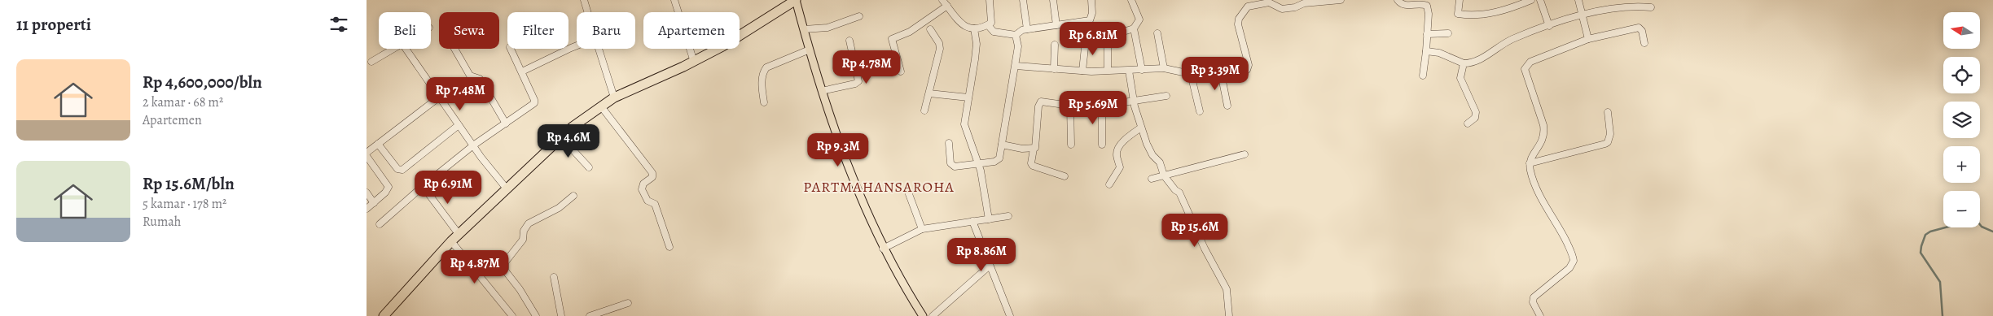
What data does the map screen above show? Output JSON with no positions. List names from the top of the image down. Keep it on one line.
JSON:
{"districts":["PARTMAHANSAROHA"],"north":"left","page":{"heading":"11 properti","map_buttons":["+","−"],"chip":["Beli","Sewa","Filter","Baru","Apartemen"],"price":["Rp 6.81M","Rp 4.78M","Rp 3.39M","Rp 7.48M","Rp 5.69M","Rp 4.6M","Rp 9.3M","Rp 6.91M","Rp 15.6M","Rp 8.86M","Rp 4.87M"],"list":[{"name":"Rp 4,600,000/bln","note":"2 kamar · 68 m² · Apartemen"},{"name":"Rp 15.6M/bln","note":"5 kamar · 178 m² · Rumah"}]}}
